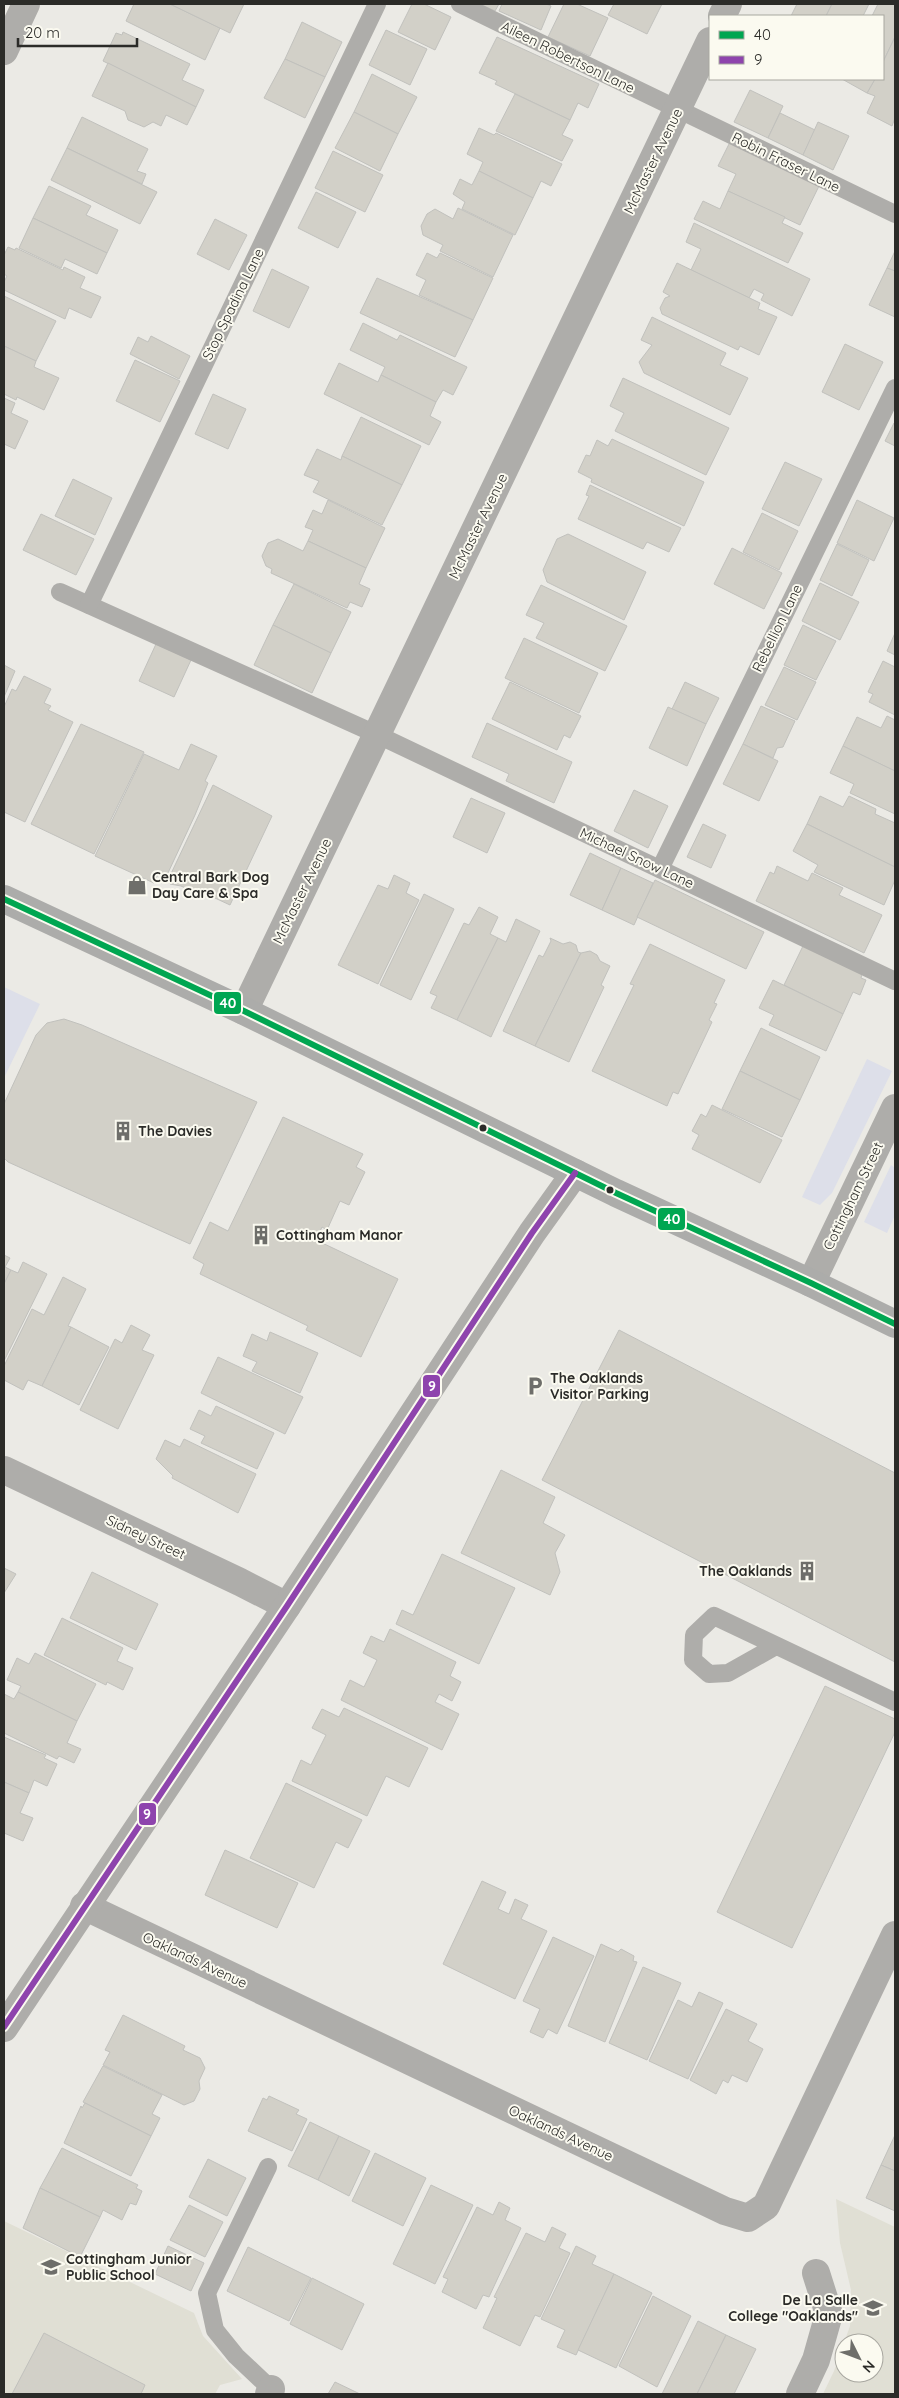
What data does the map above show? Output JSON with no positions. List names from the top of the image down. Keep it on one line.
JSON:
{"streets":{"street":["McMaster Avenue","Cottingham Street","Sidney Street","Oaklands Avenue"],"lane":["Aileen Robertson Lane","Robin Fraser Lane","Stop Spadina Lane","Rebellion Lane","Michael Snow Lane"]},"crossings":[["Aileen Robertson Lane","McMaster Avenue"],["Aileen Robertson Lane","Robin Fraser Lane"],["McMaster Avenue","Robin Fraser Lane"],["McMaster Avenue","Michael Snow Lane"],["Stop Spadina Lane","Michael Snow Lane"],["Rebellion Lane","Michael Snow Lane"]],"places":{"shop":["Central Bark Dog Day Care & Spa"],"building":["The Davies","Cottingham Manor","The Oaklands"],"parking":["The Oaklands Visitor Parking"],"school or university":["Cottingham Junior Public School","De La Salle College \"Oaklands\""]},"lines":["transit line 40","transit line 9"],"legend":["40","9"],"scale_bar":"20 m","north":"bottom right"}
